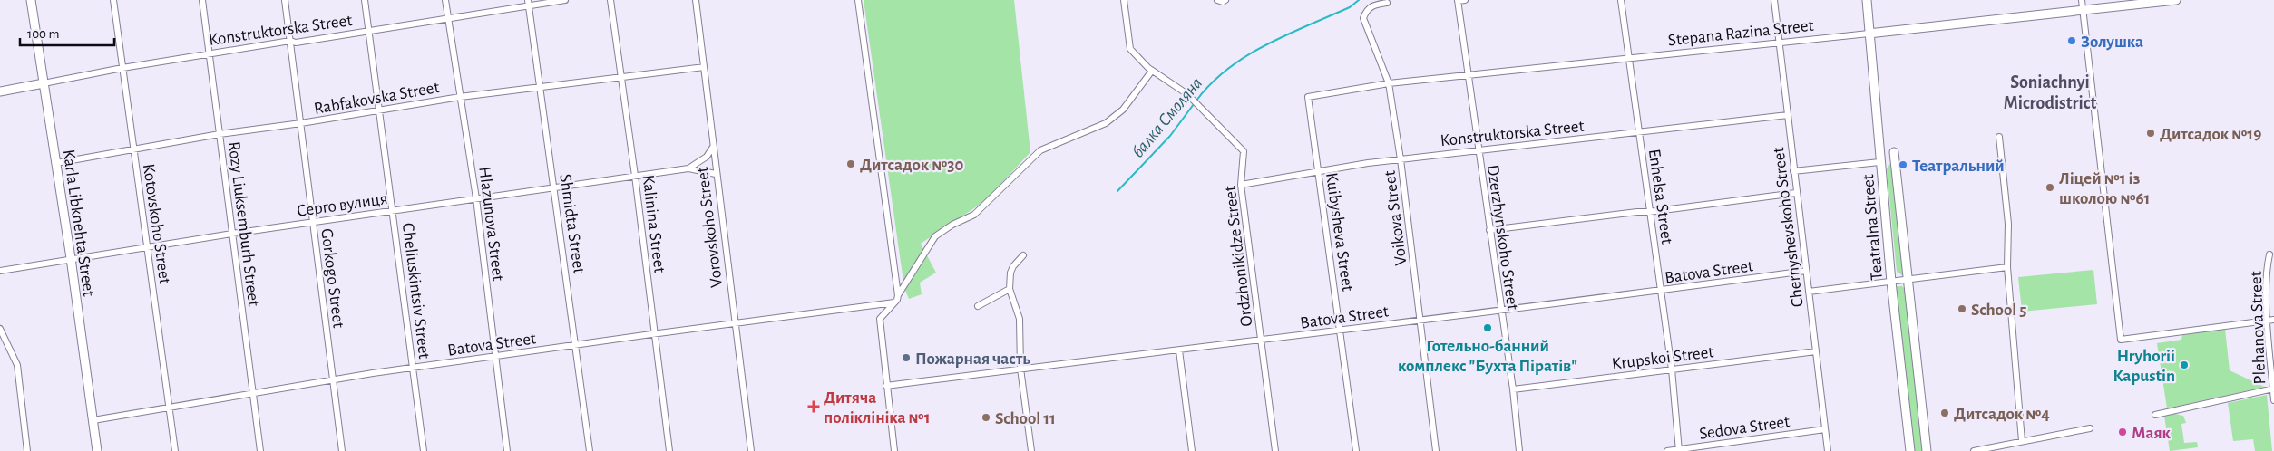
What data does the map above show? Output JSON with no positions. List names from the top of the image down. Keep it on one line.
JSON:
{"streets":{"street":["Konstruktorska Street","Stepana Razina Street","Rabfakovska Street","Enhelsa Street","Серго вулиця","Voikova Street","Karla Libknehta Street","Kotovskoho Street","Rozy Liuksemburh Street","Hlazunova Street","Shmidta Street","Kalinina Street","Vorovskoho Street","Chernyshevskoho Street","Teatralna Street","Kuibysheva Street","Dzerzhynskoho Street","Ordzhonikidze Street","Batova Street","Gorkogo Street","Cheliuskintsiv Street","Plehanova Street","Krupskoi Street","Sedova Street"]},"crossings":[["Konstruktorska Street","Enhelsa Street"],["Konstruktorska Street","Voikova Street"],["Konstruktorska Street","Karla Libknehta Street"],["Konstruktorska Street","Kotovskoho Street"],["Konstruktorska Street","Rozy Liuksemburh Street"],["Konstruktorska Street","Hlazunova Street"],["Konstruktorska Street","Shmidta Street"],["Konstruktorska Street","Chernyshevskoho Street"],["Konstruktorska Street","Kuibysheva Street"],["Konstruktorska Street","Dzerzhynskoho Street"],["Konstruktorska Street","Ordzhonikidze Street"],["Konstruktorska Street","Gorkogo Street"],["Konstruktorska Street","Cheliuskintsiv Street"],["Stepana Razina Street","Enhelsa Street"],["Stepana Razina Street","Voikova Street"],["Stepana Razina Street","Chernyshevskoho Street"],["Stepana Razina Street","Teatralna Street"],["Stepana Razina Street","Kuibysheva Street"],["Stepana Razina Street","Dzerzhynskoho Street"],["Rabfakovska Street","Karla Libknehta Street"],["Rabfakovska Street","Kotovskoho Street"],["Rabfakovska Street","Rozy Liuksemburh Street"],["Rabfakovska Street","Hlazunova Street"],["Rabfakovska Street","Shmidta Street"],["Rabfakovska Street","Kalinina Street"],["Rabfakovska Street","Vorovskoho Street"],["Rabfakovska Street","Gorkogo Street"],["Rabfakovska Street","Cheliuskintsiv Street"],["Enhelsa Street","Batova Street"],["Enhelsa Street","Krupskoi Street"],["Enhelsa Street","Sedova Street"],["Серго вулиця","Karla Libknehta Street"],["Серго вулиця","Kotovskoho Street"],["Серго вулиця","Rozy Liuksemburh Street"],["Серго вулиця","Hlazunova Street"],["Серго вулиця","Shmidta Street"],["Серго вулиця","Kalinina Street"],["Серго вулиця","Vorovskoho Street"],["Серго вулиця","Gorkogo Street"],["Серго вулиця","Cheliuskintsiv Street"],["Voikova Street","Batova Street"],["Karla Libknehta Street","Batova Street"],["Kotovskoho Street","Batova Street"],["Rozy Liuksemburh Street","Batova Street"],["Hlazunova Street","Batova Street"],["Shmidta Street","Batova Street"],["Kalinina Street","Batova Street"],["Vorovskoho Street","Batova Street"],["Chernyshevskoho Street","Batova Street"],["Chernyshevskoho Street","Krupskoi Street"],["Chernyshevskoho Street","Sedova Street"],["Kuibysheva Street","Batova Street"],["Dzerzhynskoho Street","Batova Street"],["Dzerzhynskoho Street","Krupskoi Street"],["Ordzhonikidze Street","Batova Street"],["Batova Street","Gorkogo Street"],["Batova Street","Cheliuskintsiv Street"]],"districts":["Soniachnyi Microdistrict"],"water":["балка Смоляна"],"places":{"other":["Золушка","Дитсадок №19","Дитсадок №30","Театральний","Ліцей №1 із школою №61","School 5","Готельно-банний комплекс \"Бухта Піратів\"","Пожарная часть","Hryhorii Kapustin","Дитсадок №4","School 11","Маяк"],"health":["Дитяча поліклініка №1"]},"scale_bar":"100 m"}
